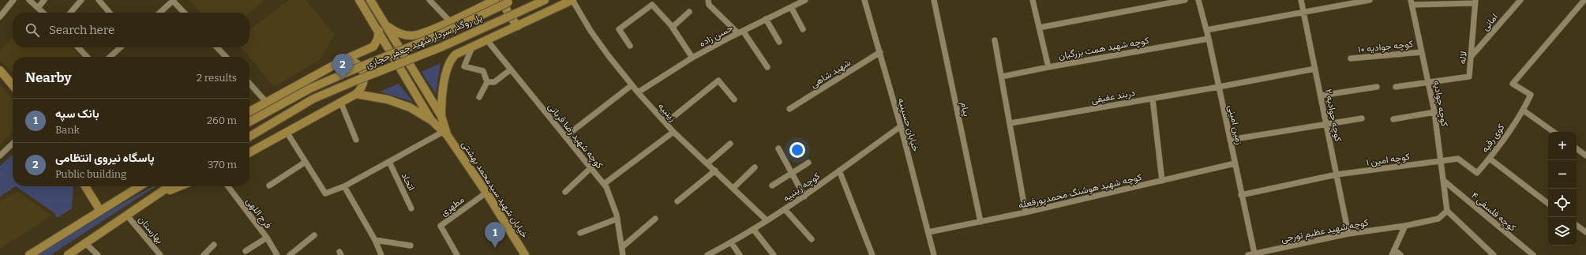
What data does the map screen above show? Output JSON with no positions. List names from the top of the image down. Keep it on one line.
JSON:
{"streets":{"main road":["پل روگذر سردار شهید جعفر حجازی","خیابان شهید سیدمحمد بهشتی"],"street":["امانی","حسن زاده","کوچه جوادیه ۱۰","کوچه شهید همت بزرگیان","لاله","شهید شاهی","دربند عفیفی","کوچه جوادیه","پیام","زینبیه","کوچه جوادیه ۲","خیابان حسینیه","زمین امینی","کوچه شهید رضا قربانی","کوی رقیه","کوچه امین ۱","اتحاد","کوچه زینبیه","کوچه شهید هوشنگ محمدپورفعله","مطهری","کوچه فلسفی ۴","فرج اللهی","بهارستان","کوچه شهید عظیم تورجی"]},"crossings":[["امانی","لاله"],["حسن زاده","زینبیه"],["کوچه جوادیه ۱۰","کوچه جوادیه"],["کوچه شهید همت بزرگیان","زمین امینی"],["لاله","کوچه جوادیه"],["شهید شاهی","خیابان حسینیه"],["دربند عفیفی","کوچه جوادیه ۲"],["دربند عفیفی","زمین امینی"],["کوچه جوادیه","کوی رقیه"],["کوچه جوادیه","کوچه امین ۱"],["کوچه جوادیه","کوچه فلسفی ۴"],["کوچه جوادیه","کوچه شهید عظیم تورجی"],["پیام","کوچه شهید هوشنگ محمدپورفعله"],["زینبیه","کوچه زینبیه"],["کوچه جوادیه ۲","کوچه امین ۱"],["کوچه جوادیه ۲","کوچه شهید عظیم تورجی"],["خیابان حسینیه","کوچه زینبیه"],["خیابان حسینیه","کوچه شهید هوشنگ محمدپورفعله"],["زمین امینی","کوچه امین ۱"],["زمین امینی","کوچه شهید هوشنگ محمدپورفعله"],["زمین امینی","کوچه شهید عظیم تورجی"],["کوی رقیه","کوچه امین ۱"],["خیابان شهید سیدمحمد بهشتی","مطهری"]],"page":{"search":"Search here","pins":["2","1"],"heading":["Nearby","2 results"],"list":[{"mark":"1","name":"بانک سپه","note":"Bank","value":"260 m"},{"mark":"2","name":"پاسگاه نیروی انتظامی","note":"Public building","value":"370 m"}],"map_buttons":["+","−"]}}
